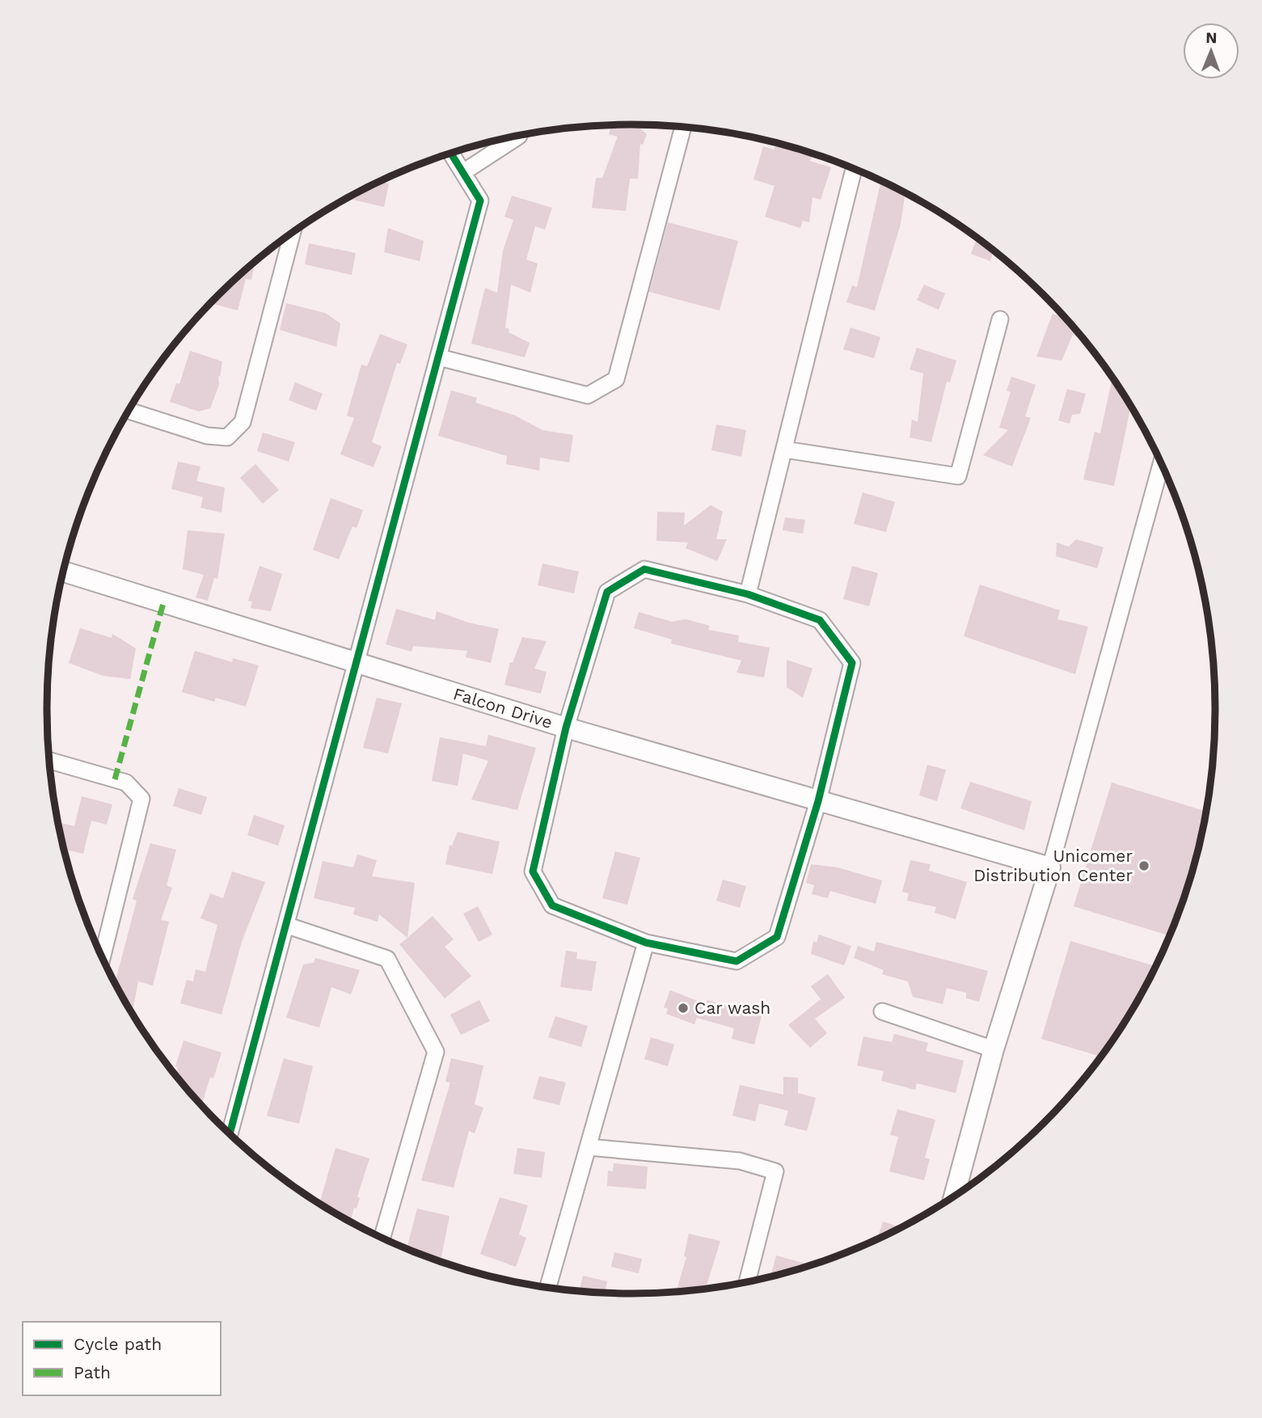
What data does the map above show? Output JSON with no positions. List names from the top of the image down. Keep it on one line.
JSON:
{"streets":{"street":["Falcon Drive"]},"places":["Unicomer Distribution Center","Car wash"],"legend":["Cycle path","Path"],"north":"top"}
